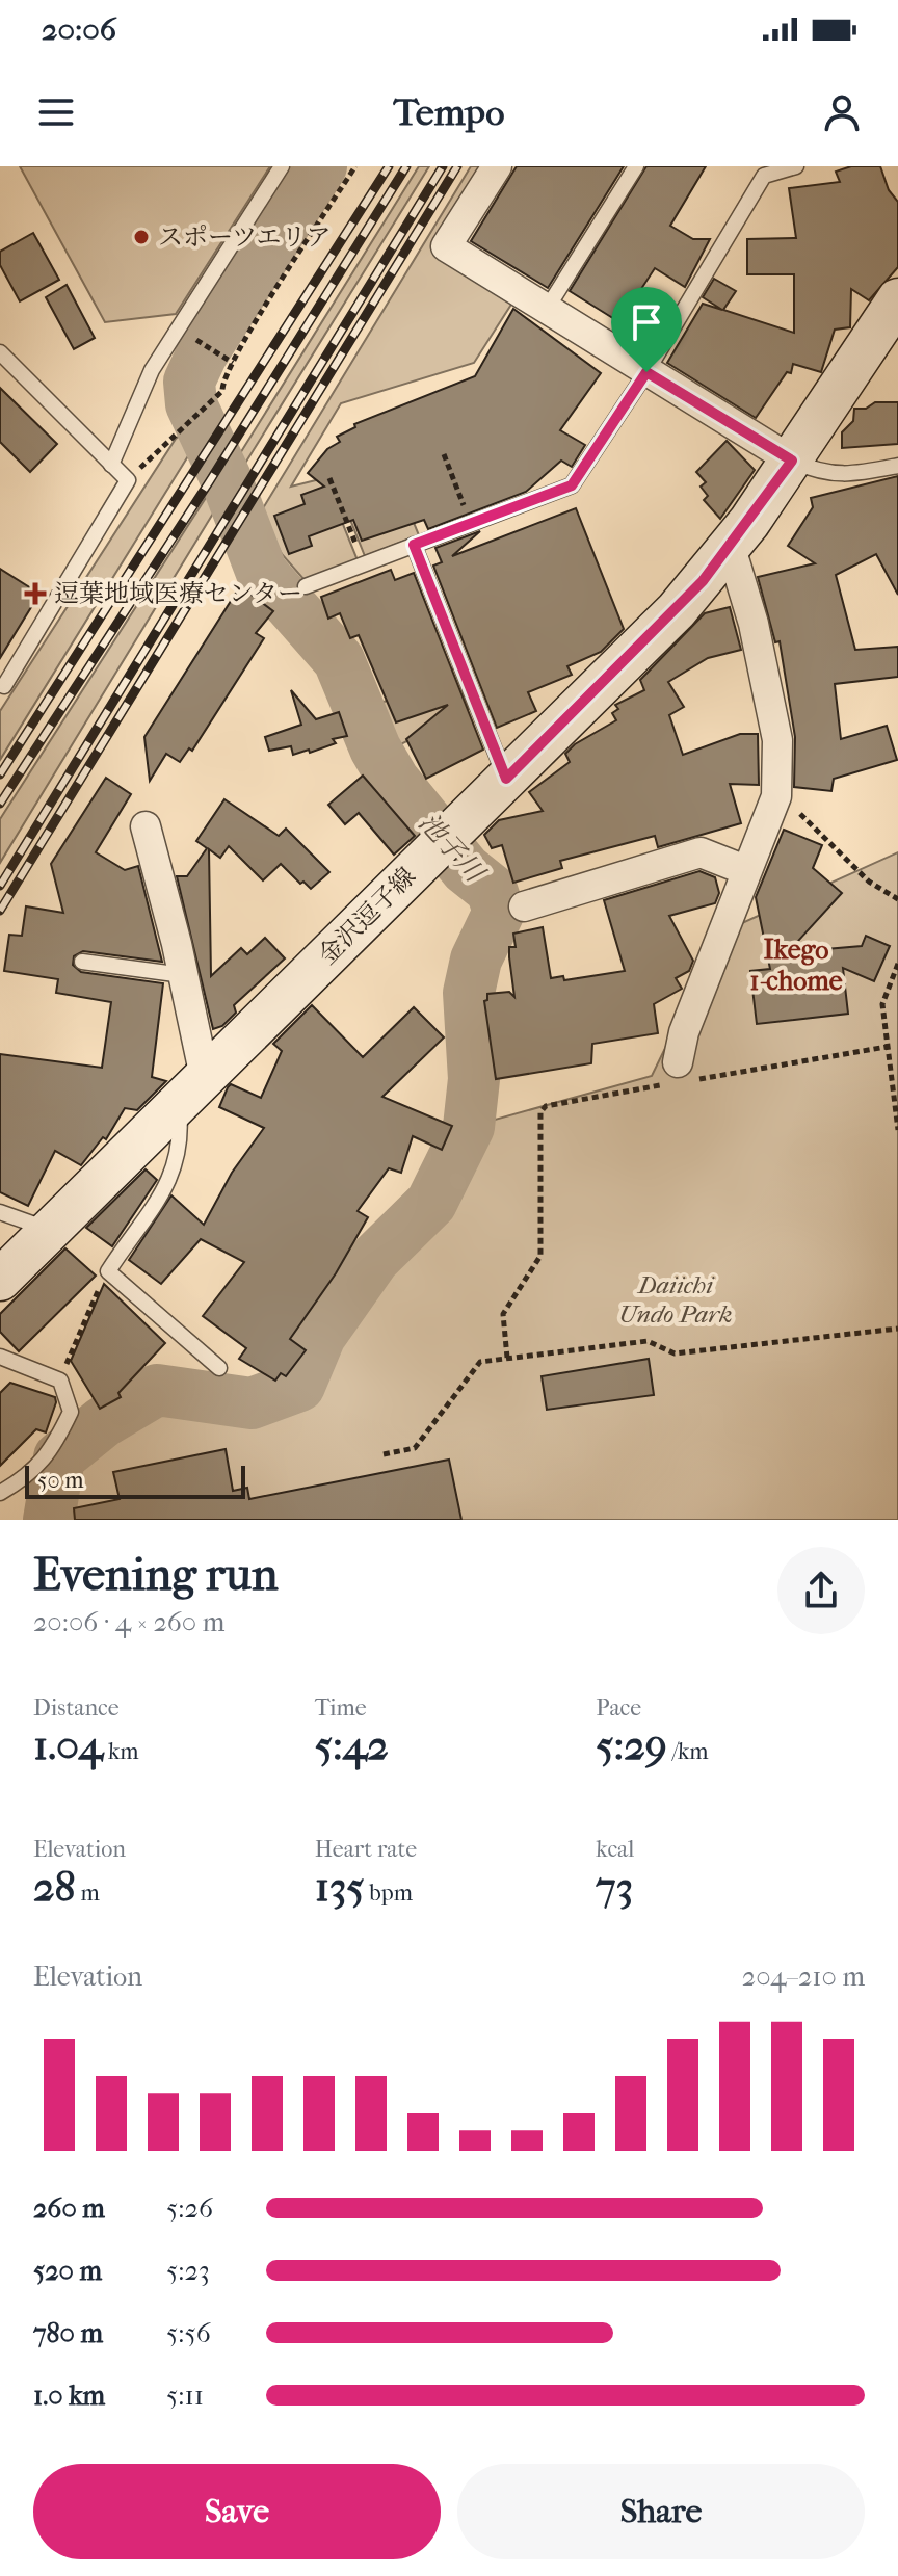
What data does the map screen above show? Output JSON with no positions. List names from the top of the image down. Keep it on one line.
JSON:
{"streets":{"main road":["金沢逗子線"]},"districts":["Ikego 1-chome"],"water":["池子川"],"parks":["Daiichi Undo Park"],"places":{"other":["スポーツエリア"],"health":["逗葉地域医療センター"]},"scale_bar":"50 m","page":{"status":"20:06","header":"Tempo","scale":"50 m","heading":["Evening run","20:06 · 4 × 260 m"],"stats":[["Distance","1.04 km"],["Time","5:42"],["Pace","5:29 /km"],["Elevation","28 m"],["Heart rate","135 bpm"],["kcal","73"]],"chart":["Elevation","204–210 m"],"list":[{"name":"260 m","note":"5:26"},{"name":"520 m","note":"5:23"},{"name":"780 m","note":"5:56"},{"name":"1.0 km","note":"5:11"}],"buttons":["Save","Share"]}}
